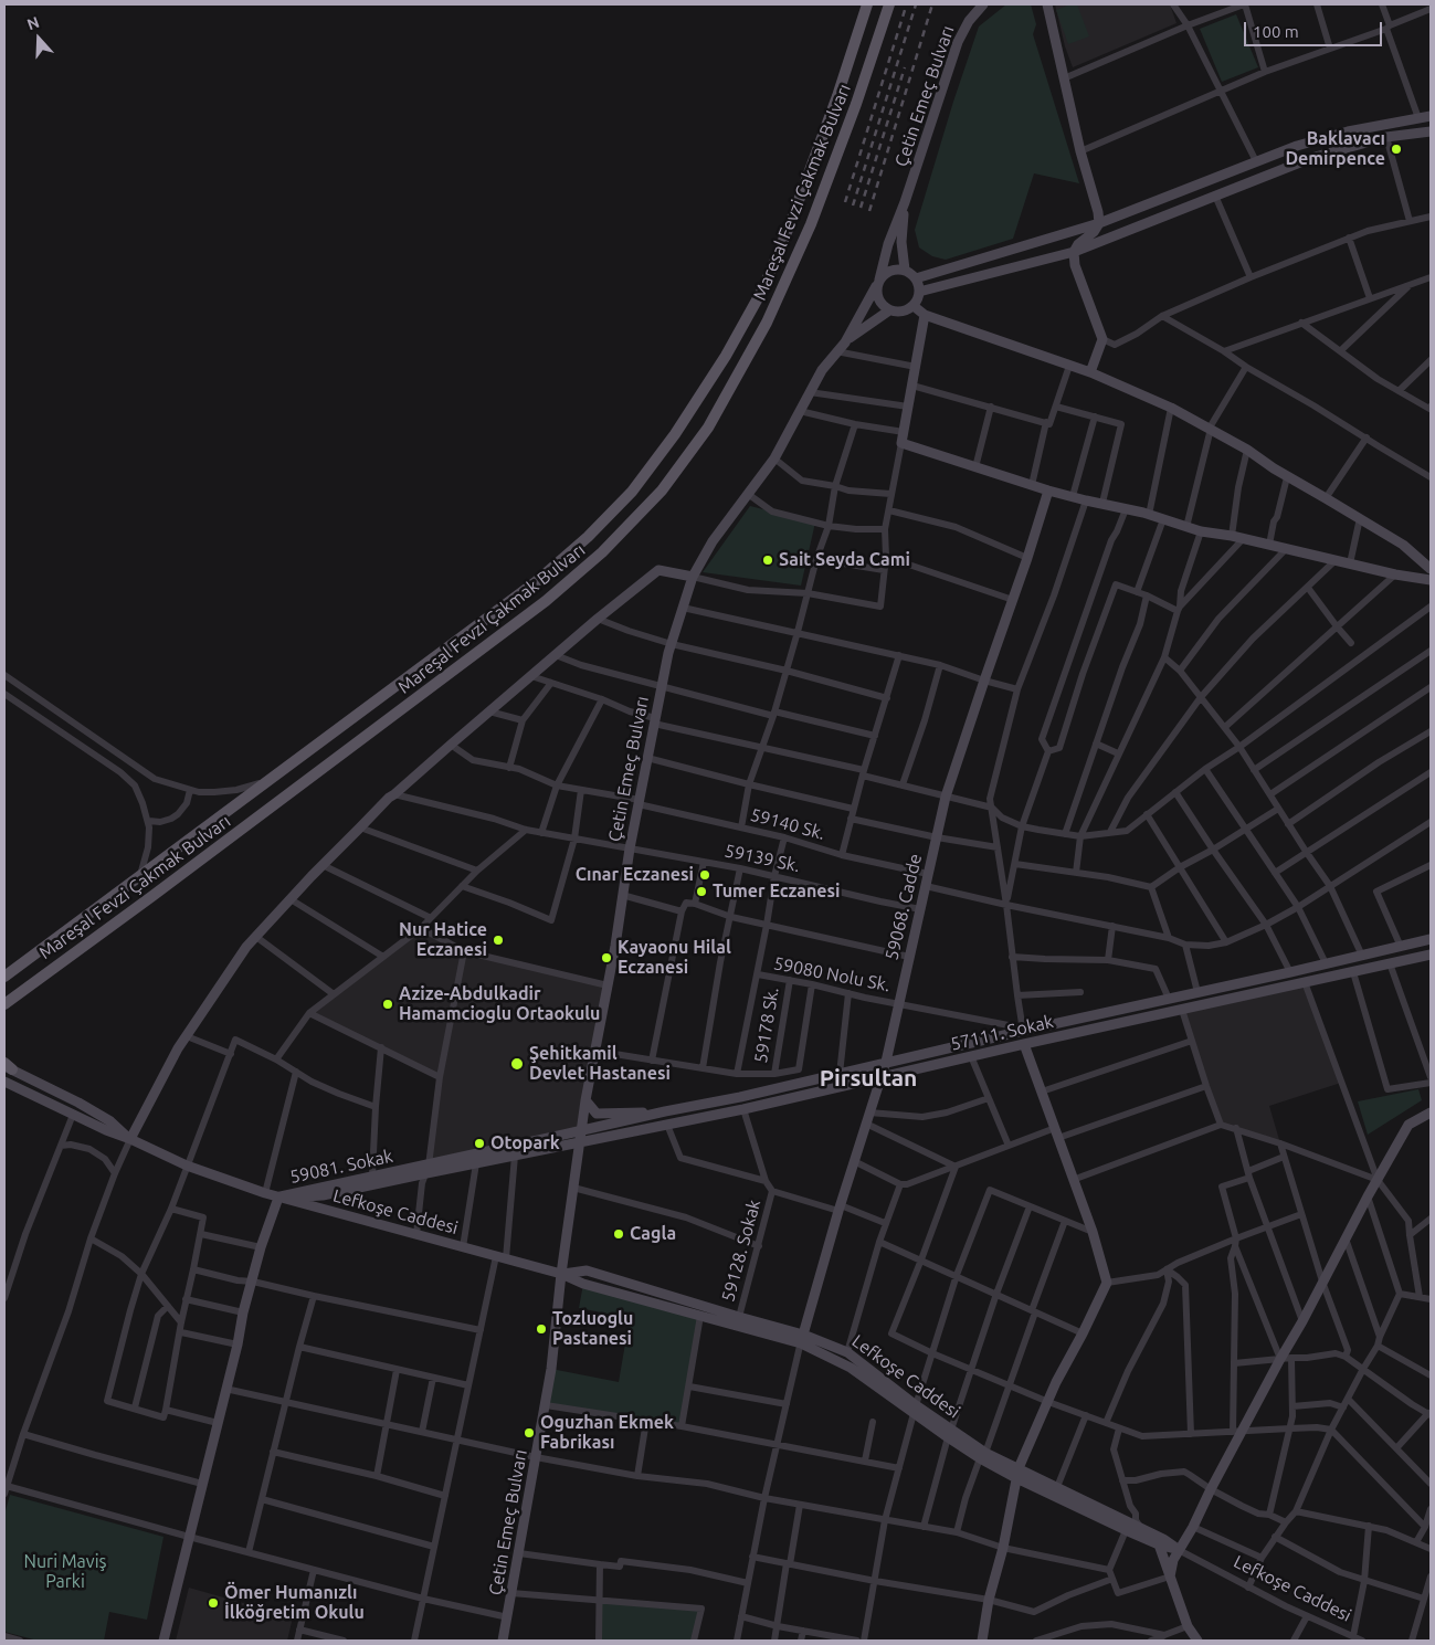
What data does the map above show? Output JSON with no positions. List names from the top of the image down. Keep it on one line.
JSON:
{"streets":{"main road":["Çetin Emeç Bulvarı","Mareşal Fevzi Çakmak Bulvarı","59068. Cadde","57111. Sokak","59081. Sokak","Lefkoşe Caddesi"],"street":["59140 Sk.","59139 Sk.","59080 Nolu Sk.","59178 Sk.","59128. Sokak"]},"crossings":[["Çetin Emeç Bulvarı","59140 Sk."],["Çetin Emeç Bulvarı","59139 Sk."],["Çetin Emeç Bulvarı","57111. Sokak"],["Çetin Emeç Bulvarı","59081. Sokak"],["Çetin Emeç Bulvarı","Lefkoşe Caddesi"],["59140 Sk.","59068. Cadde"],["59139 Sk.","59068. Cadde"],["59068. Cadde","59080 Nolu Sk."],["59068. Cadde","57111. Sokak"],["59068. Cadde","Lefkoşe Caddesi"],["59080 Nolu Sk.","59178 Sk."],["57111. Sokak","59081. Sokak"],["59081. Sokak","Lefkoşe Caddesi"],["Lefkoşe Caddesi","59128. Sokak"]],"districts":["Pirsultan"],"parks":["Nuri Maviş Parki"],"places":["Baklavacı Demirpence","Sait Seyda Cami","Cınar Eczanesi","Tumer Eczanesi","Nur Hatice Eczanesi","Kayaonu Hilal Eczanesi","Azize-Abdulkadir Hamamcioglu Ortaokulu","Şehitkamil Devlet Hastanesi","Otopark","Cagla","Tozluoglu Pastanesi","Oguzhan Ekmek Fabrikası","Ömer Humanızlı İlköğretim Okulu"],"scale_bar":"100 m","north":"top"}
